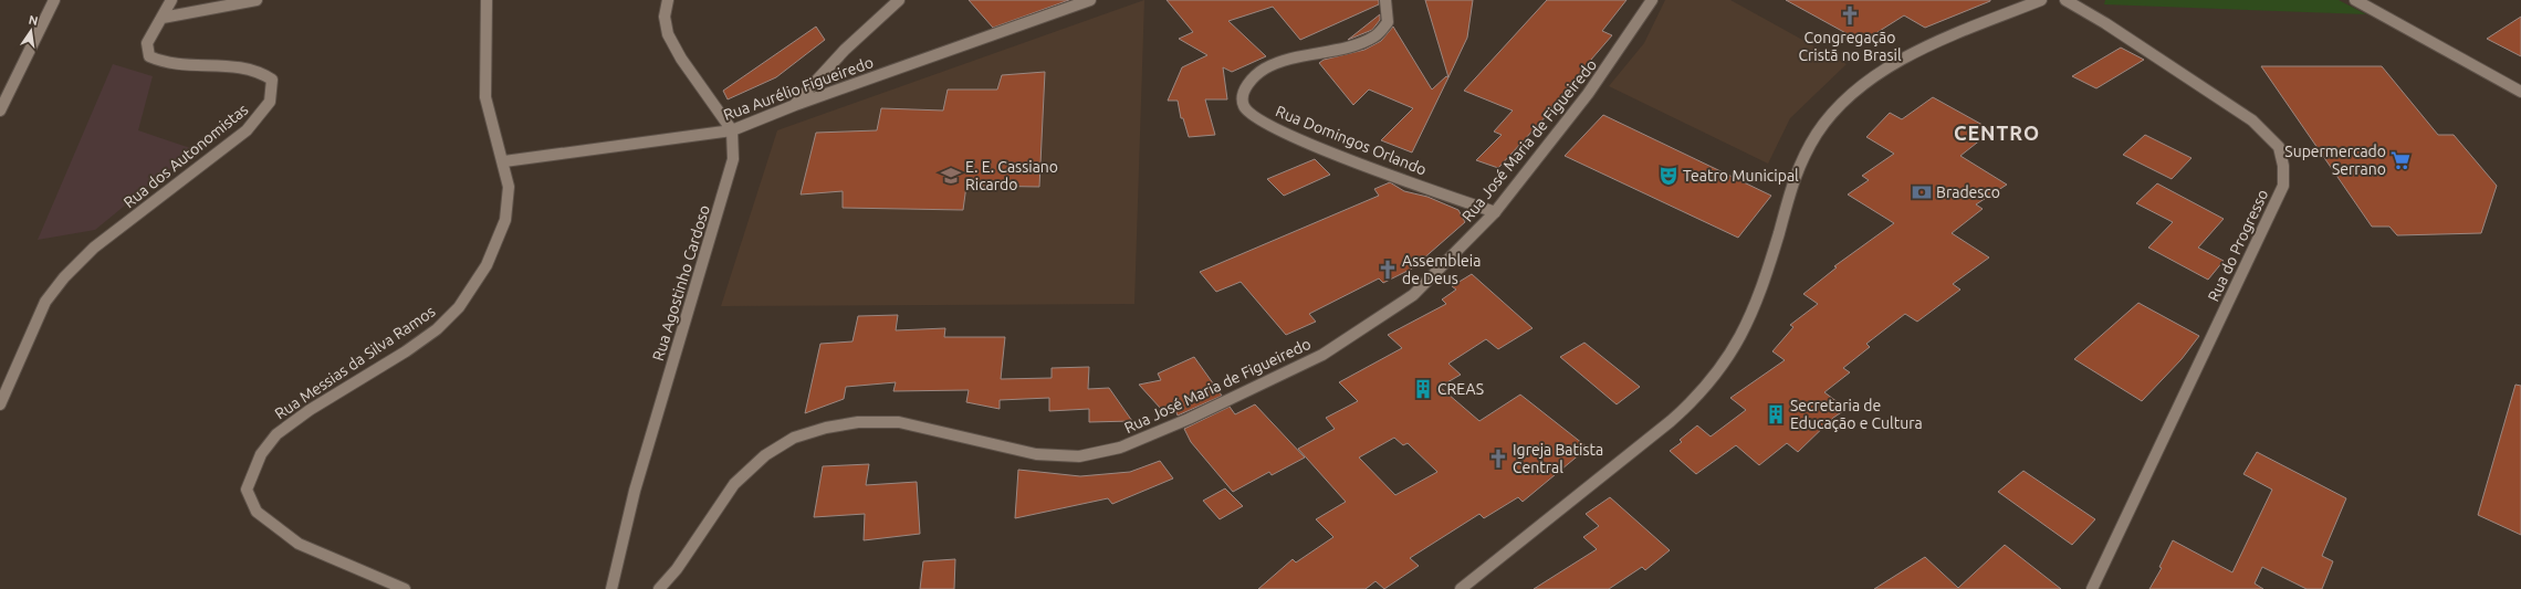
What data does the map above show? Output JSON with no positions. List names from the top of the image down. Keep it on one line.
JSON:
{"streets":{"street":["Rua Aurélio Figueiredo","Rua Domingos Orlando","Rua José Maria de Figueiredo","Rua dos Autonomistas","Rua do Progresso","Rua Agostinho Cardoso","Rua Messias da Silva Ramos"]},"crossings":[["Rua Aurélio Figueiredo","Rua Agostinho Cardoso"],["Rua Aurélio Figueiredo","Rua Messias da Silva Ramos"],["Rua Domingos Orlando","Rua José Maria de Figueiredo"]],"districts":["CENTRO"],"places":{"church":["Congregação Cristã no Brasil","Assembleia de Deus","Igreja Batista Central"],"supermarket":["Supermercado Serrano"],"school or university":["E. E. Cassiano Ricardo"],"theatre":["Teatro Municipal"],"bank":["Bradesco"],"building":["CREAS","Secretaria de Educação e Cultura"]},"north":"top"}
